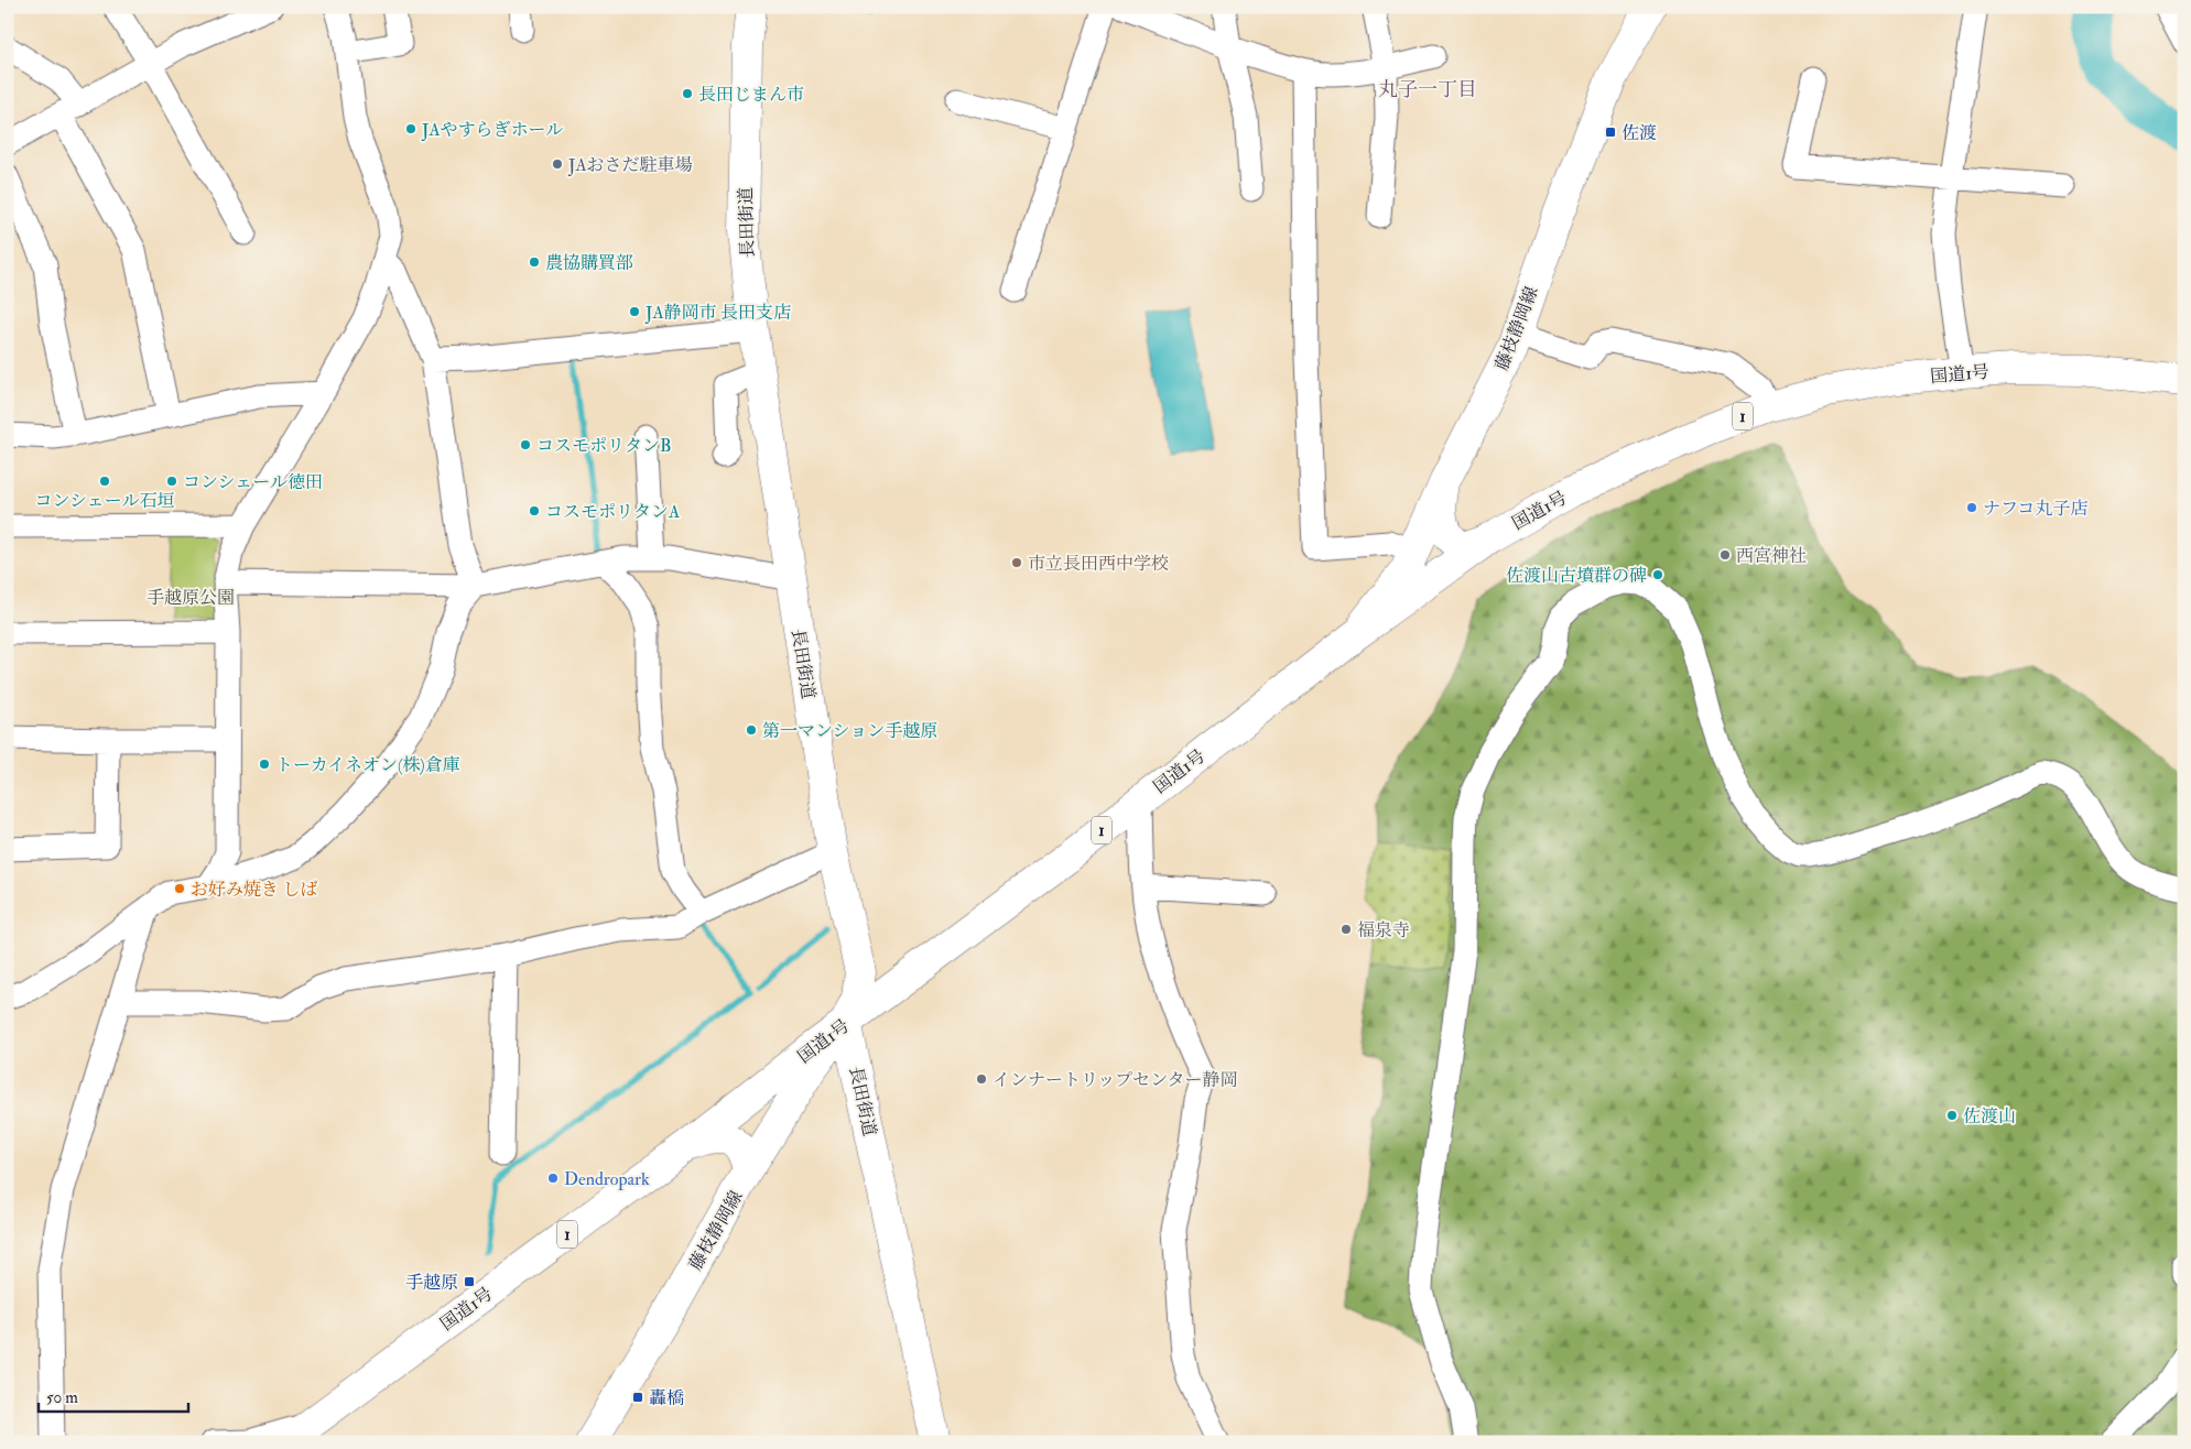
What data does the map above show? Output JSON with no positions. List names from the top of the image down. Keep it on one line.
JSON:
{"streets":{"main road":["長田街道","藤枝静岡線","国道1号","1"]},"crossings":[["長田街道","藤枝静岡線"],["長田街道","国道1号"],["藤枝静岡線","国道1号"]],"districts":["丸子一丁目"],"parks":["手越原公園"],"places":{"other":["長田じまん市","JAやすらぎホール","JAおさだ駐車場","農協購買部","JA静岡市 長田支店","コスモポリタンB","コンシェール石垣","コンシェール徳田","ナフコ丸子店","コスモポリタンA","西宮神社","市立長田西中学校","佐渡山古墳群の碑","第一マンション手越原","トーカイネオン(株)倉庫","お好み焼き しば","福泉寺","インナートリップセンター静岡","佐渡山","Dendropark"],"transit":["佐渡","手越原","轟橋"]},"scale_bar":"50 m"}
